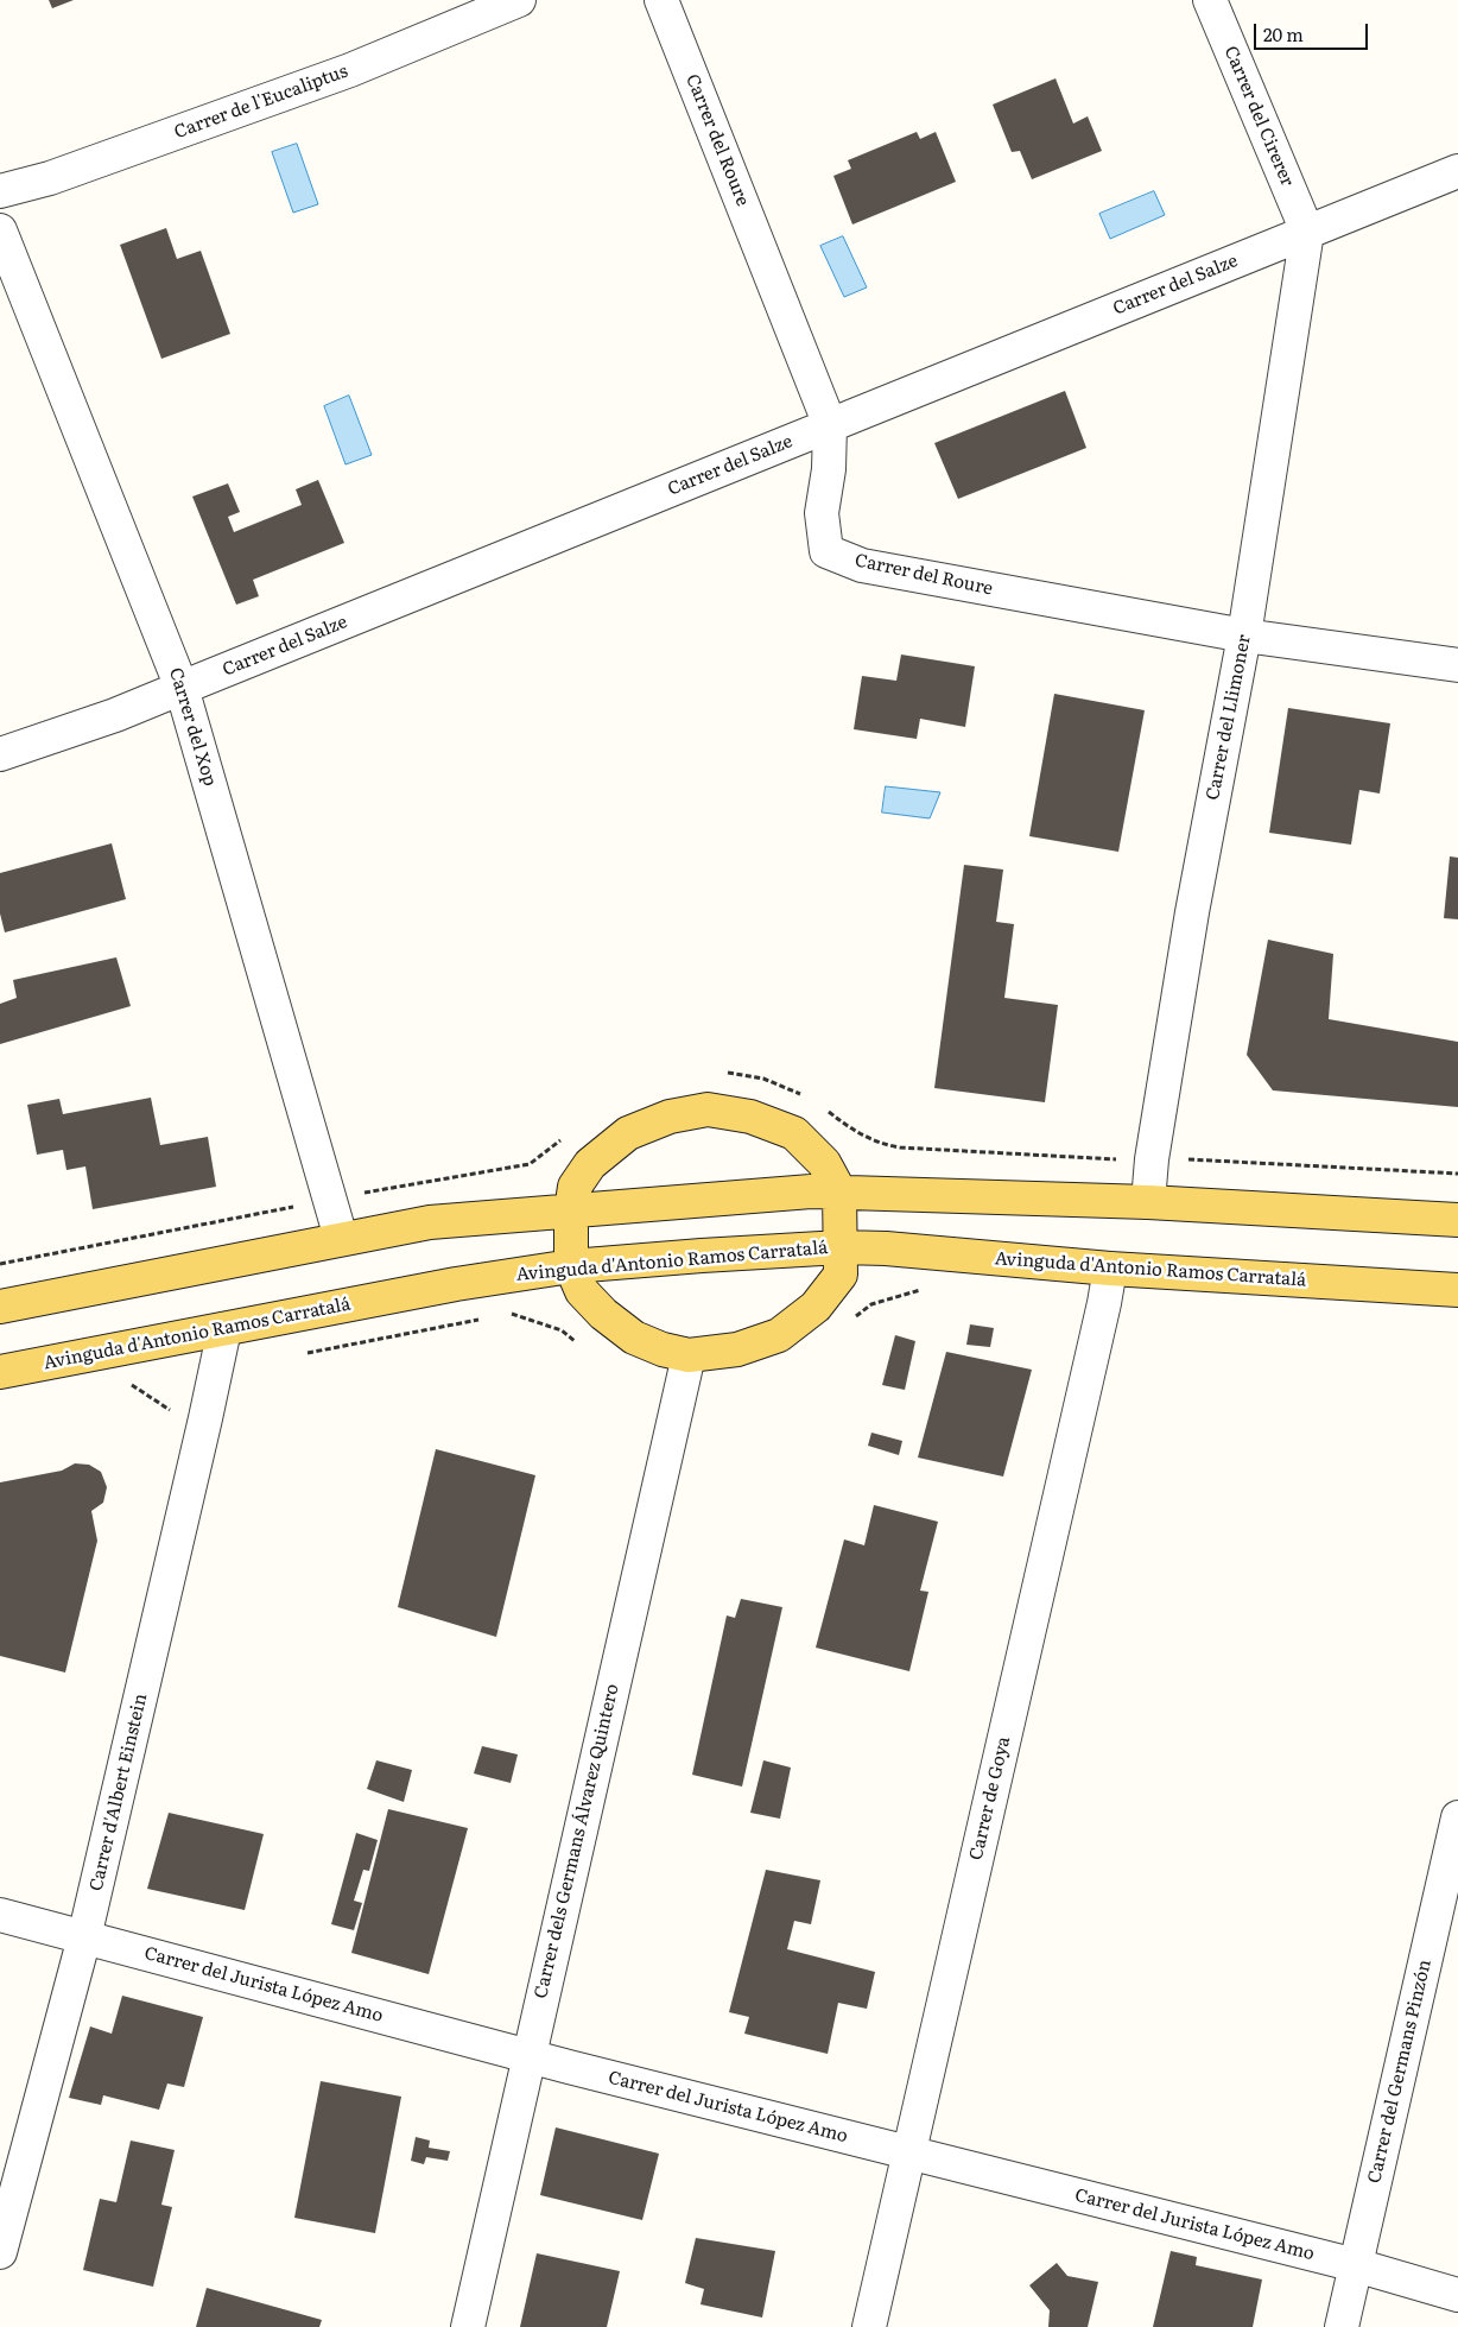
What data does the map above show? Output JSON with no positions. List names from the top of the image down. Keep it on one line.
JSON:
{"streets":{"main road":["Avinguda d'Antonio Ramos Carratalá"],"street":["Carrer de l'Eucaliptus","Carrer del Cirerer","Carrer del Roure","Carrer del Salze","Carrer del Llimoner","Carrer del Xop","Carrer d'Albert Einstein","Carrer de Goya","Carrer dels Germans Álvarez Quintero","Carrer del Jurista López Amo","Carrer del Germans Pinzón"]},"crossings":[["Carrer del Cirerer","Carrer del Salze"],["Carrer del Cirerer","Carrer del Llimoner"],["Carrer del Roure","Carrer del Salze"],["Carrer del Roure","Carrer del Llimoner"],["Carrer del Salze","Carrer del Llimoner"],["Carrer del Salze","Carrer del Xop"],["Avinguda d'Antonio Ramos Carratalá","Carrer d'Albert Einstein"],["Avinguda d'Antonio Ramos Carratalá","Carrer de Goya"],["Carrer d'Albert Einstein","Carrer del Jurista López Amo"],["Carrer de Goya","Carrer del Jurista López Amo"],["Carrer dels Germans Álvarez Quintero","Carrer del Jurista López Amo"],["Carrer del Jurista López Amo","Carrer del Germans Pinzón"]],"scale_bar":"20 m"}
